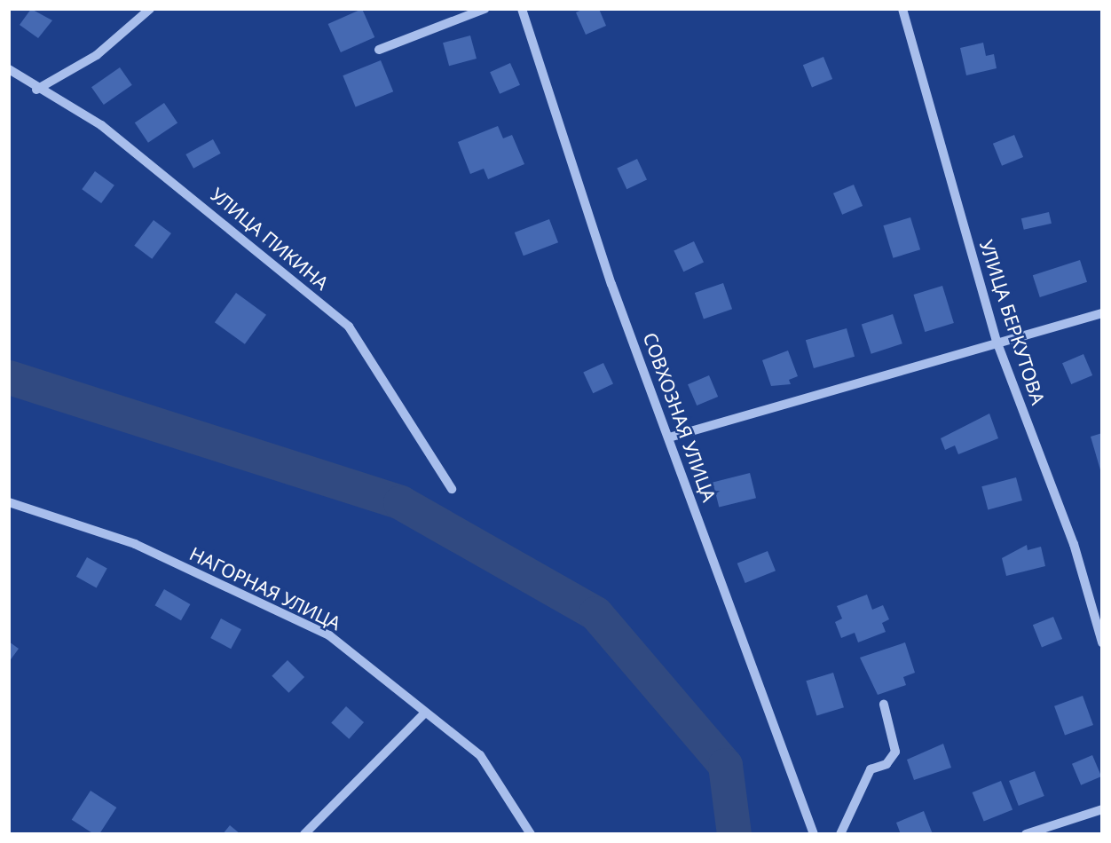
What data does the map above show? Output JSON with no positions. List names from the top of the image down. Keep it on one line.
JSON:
{"streets":{"street":["УЛИЦА ПИКИНА","УЛИЦА БЕРКУТОВА","СОВХОЗНАЯ УЛИЦА","НАГОРНАЯ УЛИЦА"]}}
